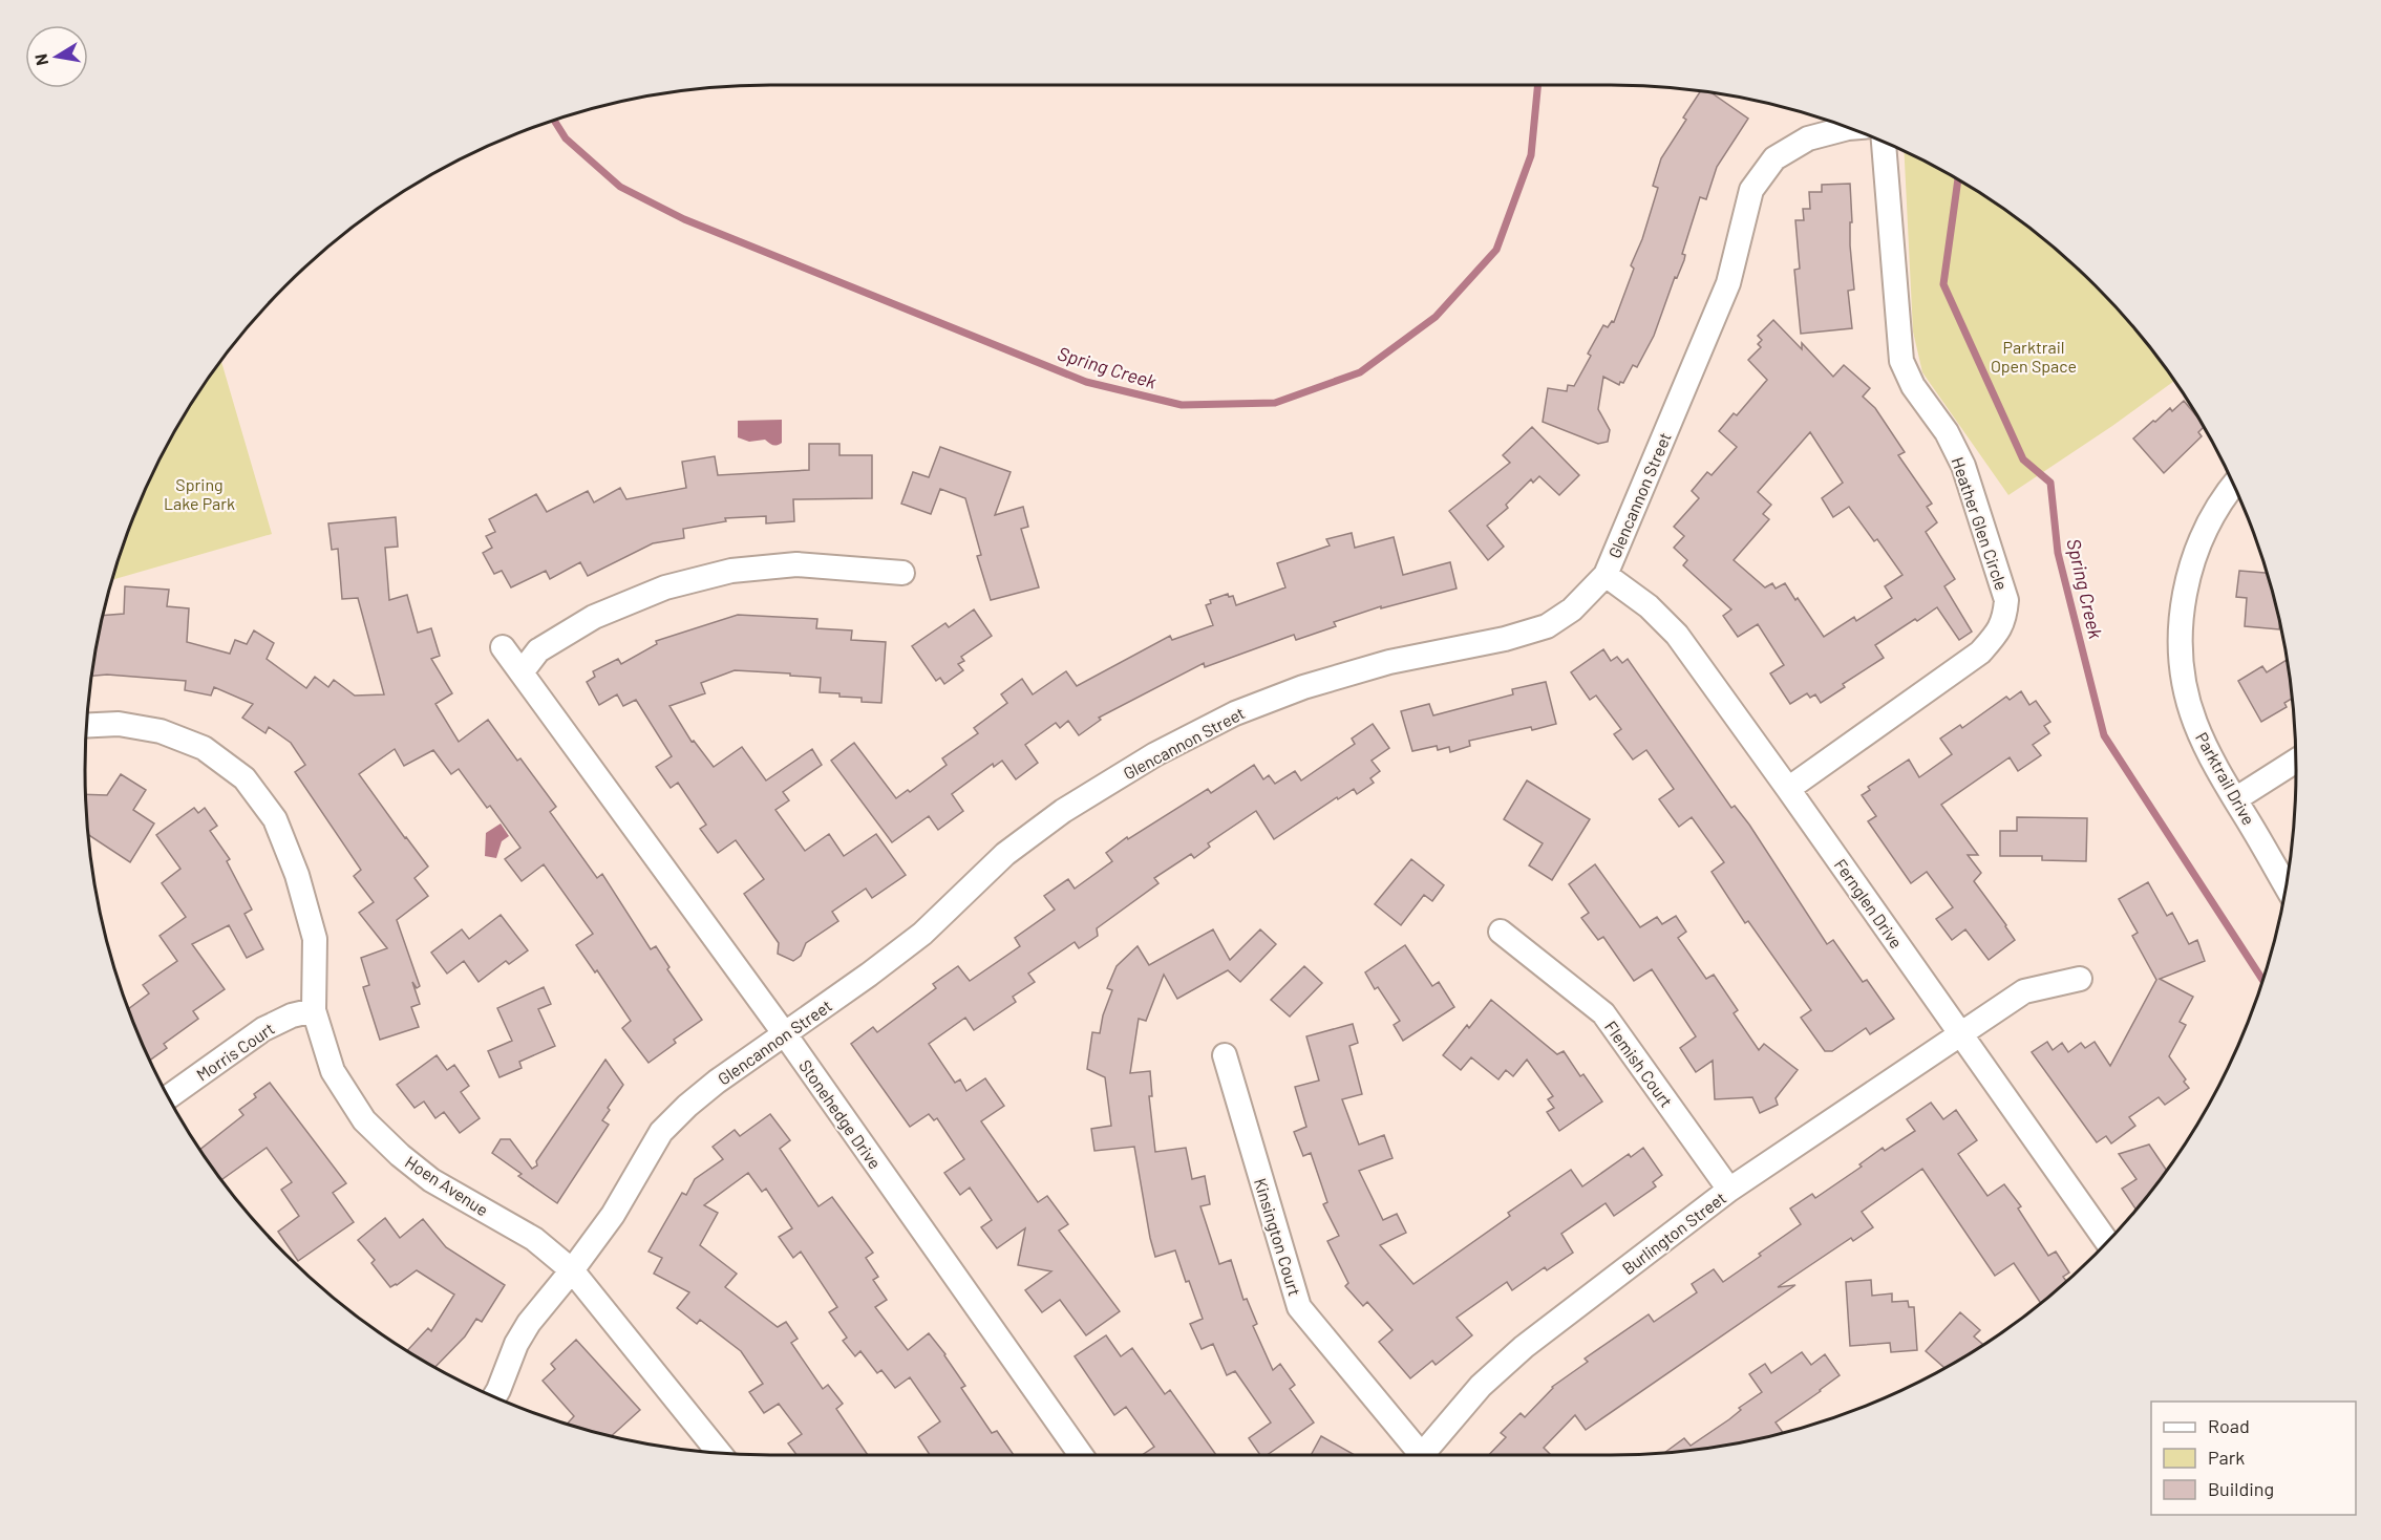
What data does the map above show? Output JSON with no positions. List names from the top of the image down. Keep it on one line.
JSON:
{"streets":{"street":["Glencannon Street","Heather Glen Circle","Parktrail Drive","Fernglen Drive","Morris Court","Flemish Court","Stonehedge Drive","Hoen Avenue","Burlington Street","Kinsington Court"]},"crossings":[["Glencannon Street","Fernglen Drive"],["Glencannon Street","Stonehedge Drive"],["Glencannon Street","Hoen Avenue"],["Heather Glen Circle","Fernglen Drive"],["Fernglen Drive","Burlington Street"],["Morris Court","Hoen Avenue"],["Flemish Court","Burlington Street"]],"water":["Spring Creek"],"parks":["Parktrail Open Space","Spring Lake Park"],"legend":["Road","Park","Building"],"north":"left"}
